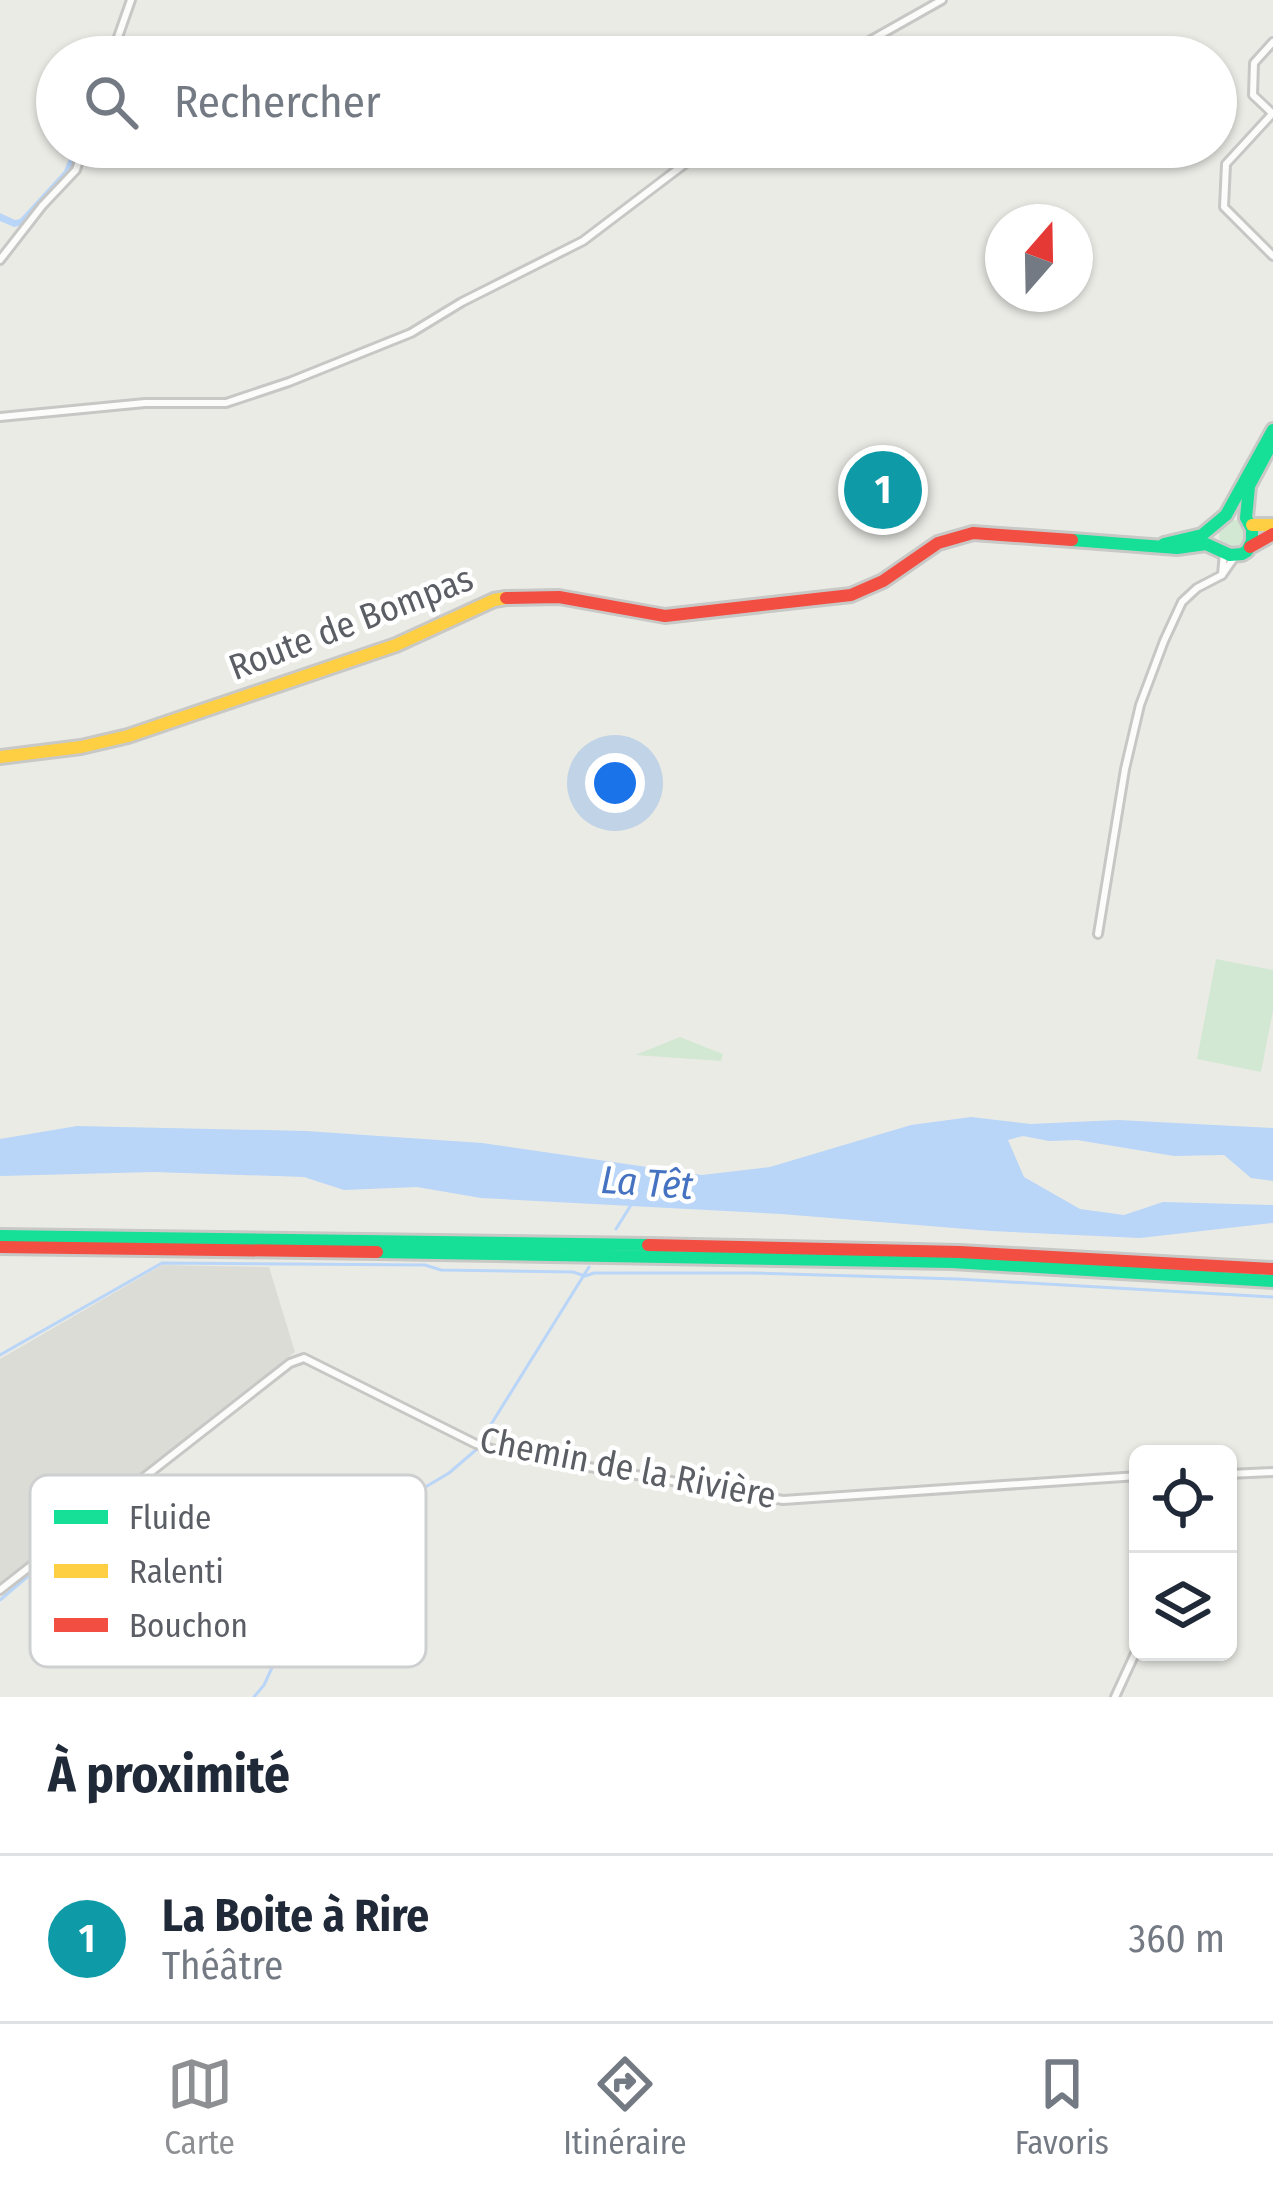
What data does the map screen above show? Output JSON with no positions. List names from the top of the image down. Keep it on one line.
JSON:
{"streets":{"main road":["Route de Bompas"],"street":["Chemin de la Rivière"]},"water":["La Têt"],"legend":["Fluide","Ralenti","Bouchon"],"north":"top","page":{"search":"Rechercher","pins":"1","heading":"À proximité","list":[{"mark":"1","name":"La Boite à Rire","note":"Théâtre","value":"360 m"}],"nav":["Carte","Itinéraire","Favoris"]}}
